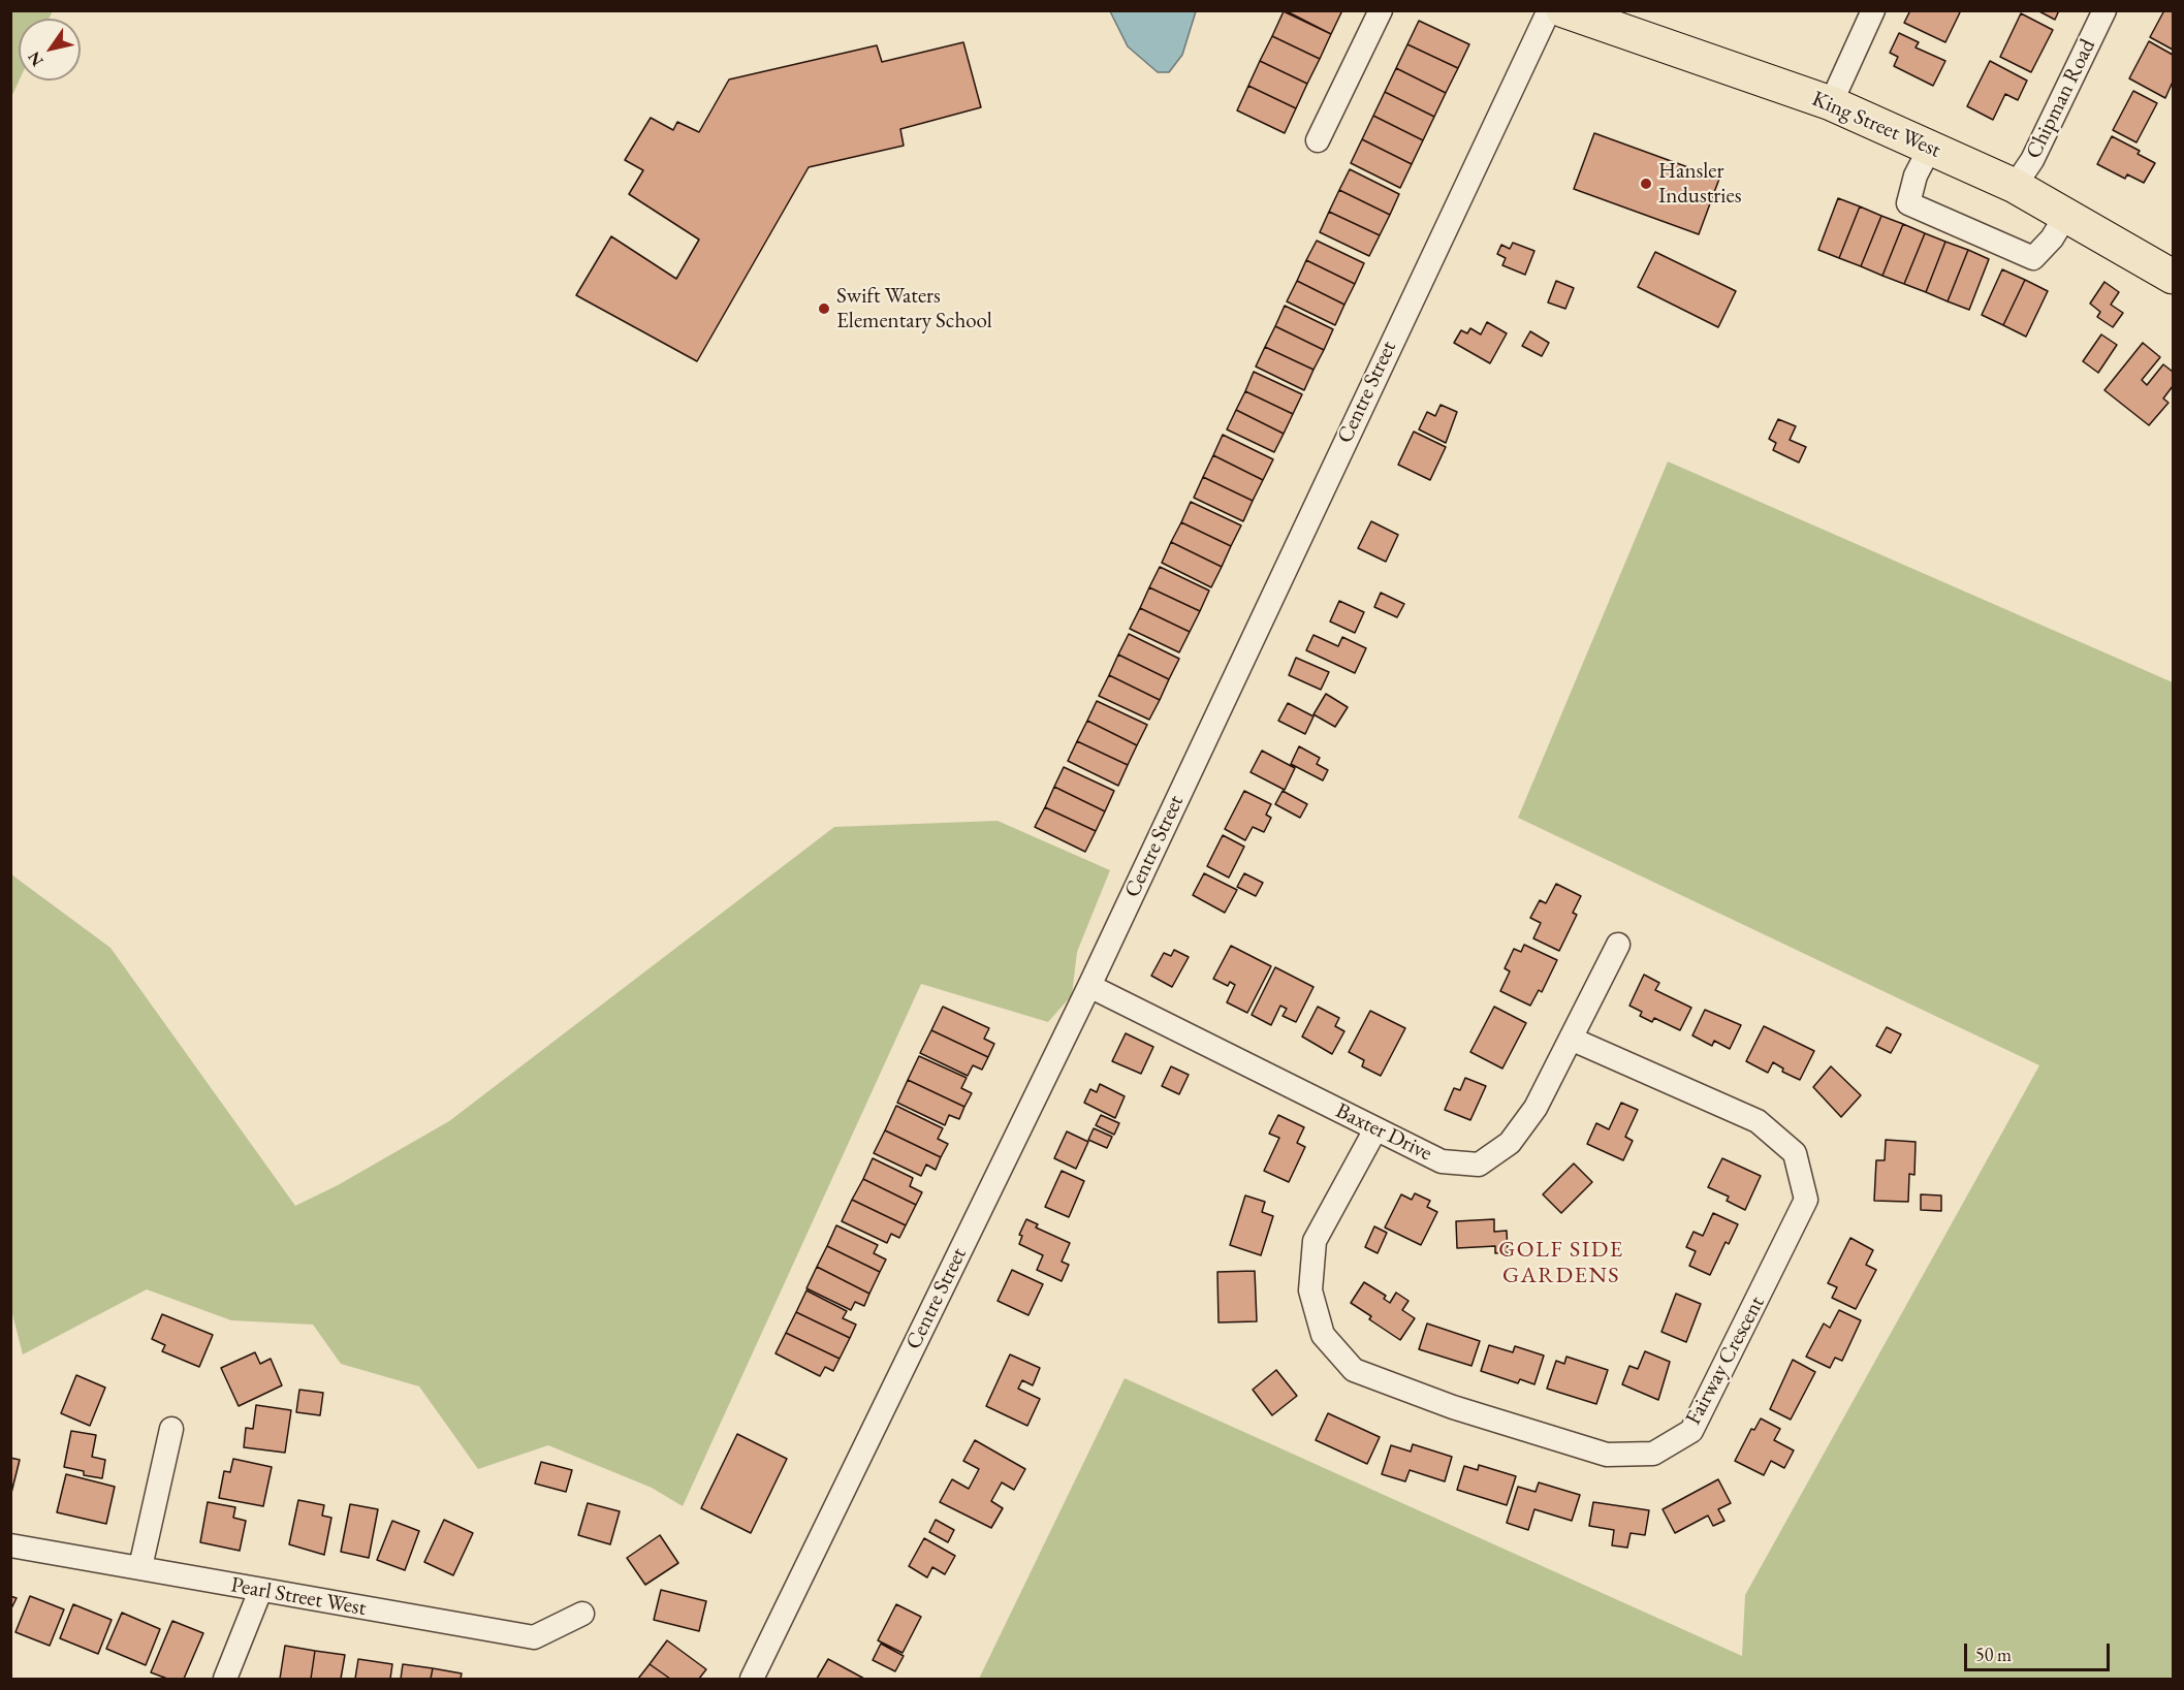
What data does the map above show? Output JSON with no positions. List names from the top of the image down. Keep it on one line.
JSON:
{"streets":{"main road":["King Street West"],"street":["Chipman Road","Centre Street","Baxter Drive","Fairway Crescent","Pearl Street West"]},"crossings":[["Chipman Road","King Street West"],["Centre Street","Baxter Drive"],["Baxter Drive","Fairway Crescent"]],"districts":["GOLF SIDE GARDENS"],"places":["Hansler Industries","Swift Waters Elementary School"],"scale_bar":"50 m","north":"bottom left"}
